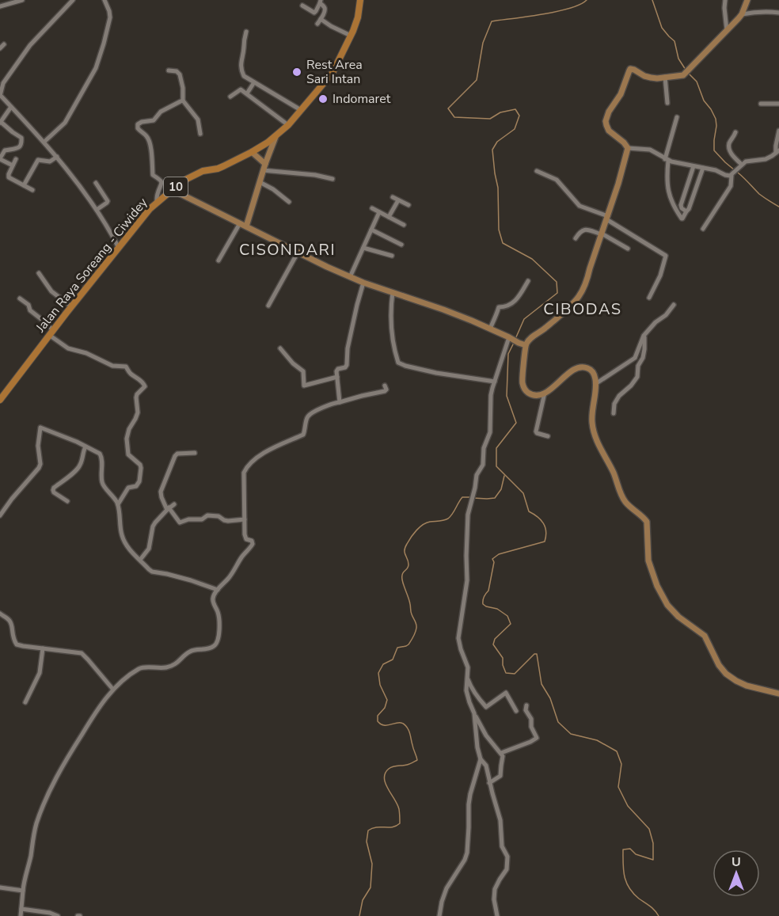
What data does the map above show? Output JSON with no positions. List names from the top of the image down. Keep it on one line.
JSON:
{"streets":{"highway":["10","Jalan Raya Soreang - Ciwidey"]},"districts":["CISONDARI","CIBODAS"],"places":["Rest Area Sari Intan","Indomaret"],"north":"top"}
